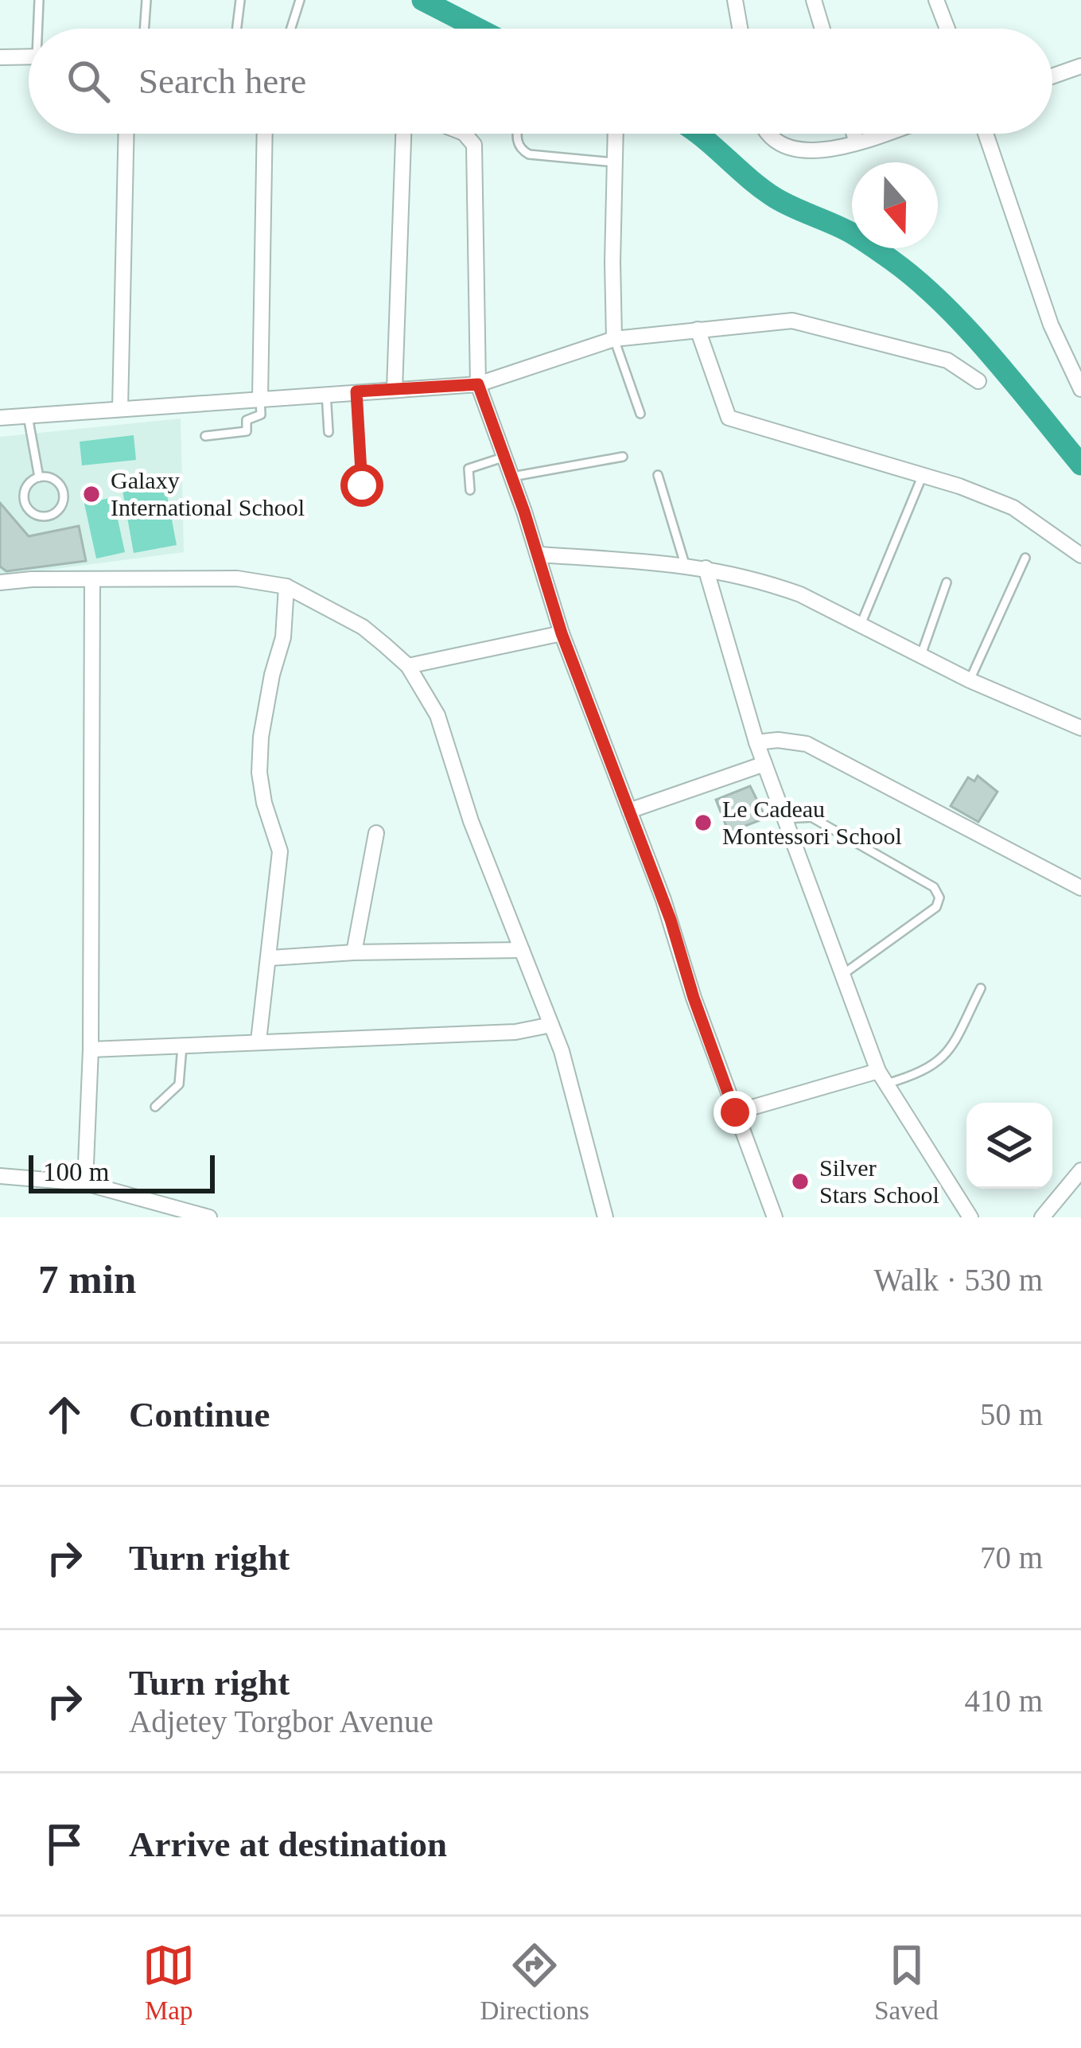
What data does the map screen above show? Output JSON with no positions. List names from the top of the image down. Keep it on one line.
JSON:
{"places":["Galaxy International School","Le Cadeau Montessori School","Silver Stars School"],"scale_bar":"100 m","north":"bottom","page":{"search":"Search here","scale":"100 m","heading":["7 min","Walk · 530 m"],"list":[["Continue","50 m"],["Turn right","70 m"],["Turn right","Adjetey Torgbor Avenue","410 m"],"Arrive at destination"],"nav":["Map","Directions","Saved"]}}
